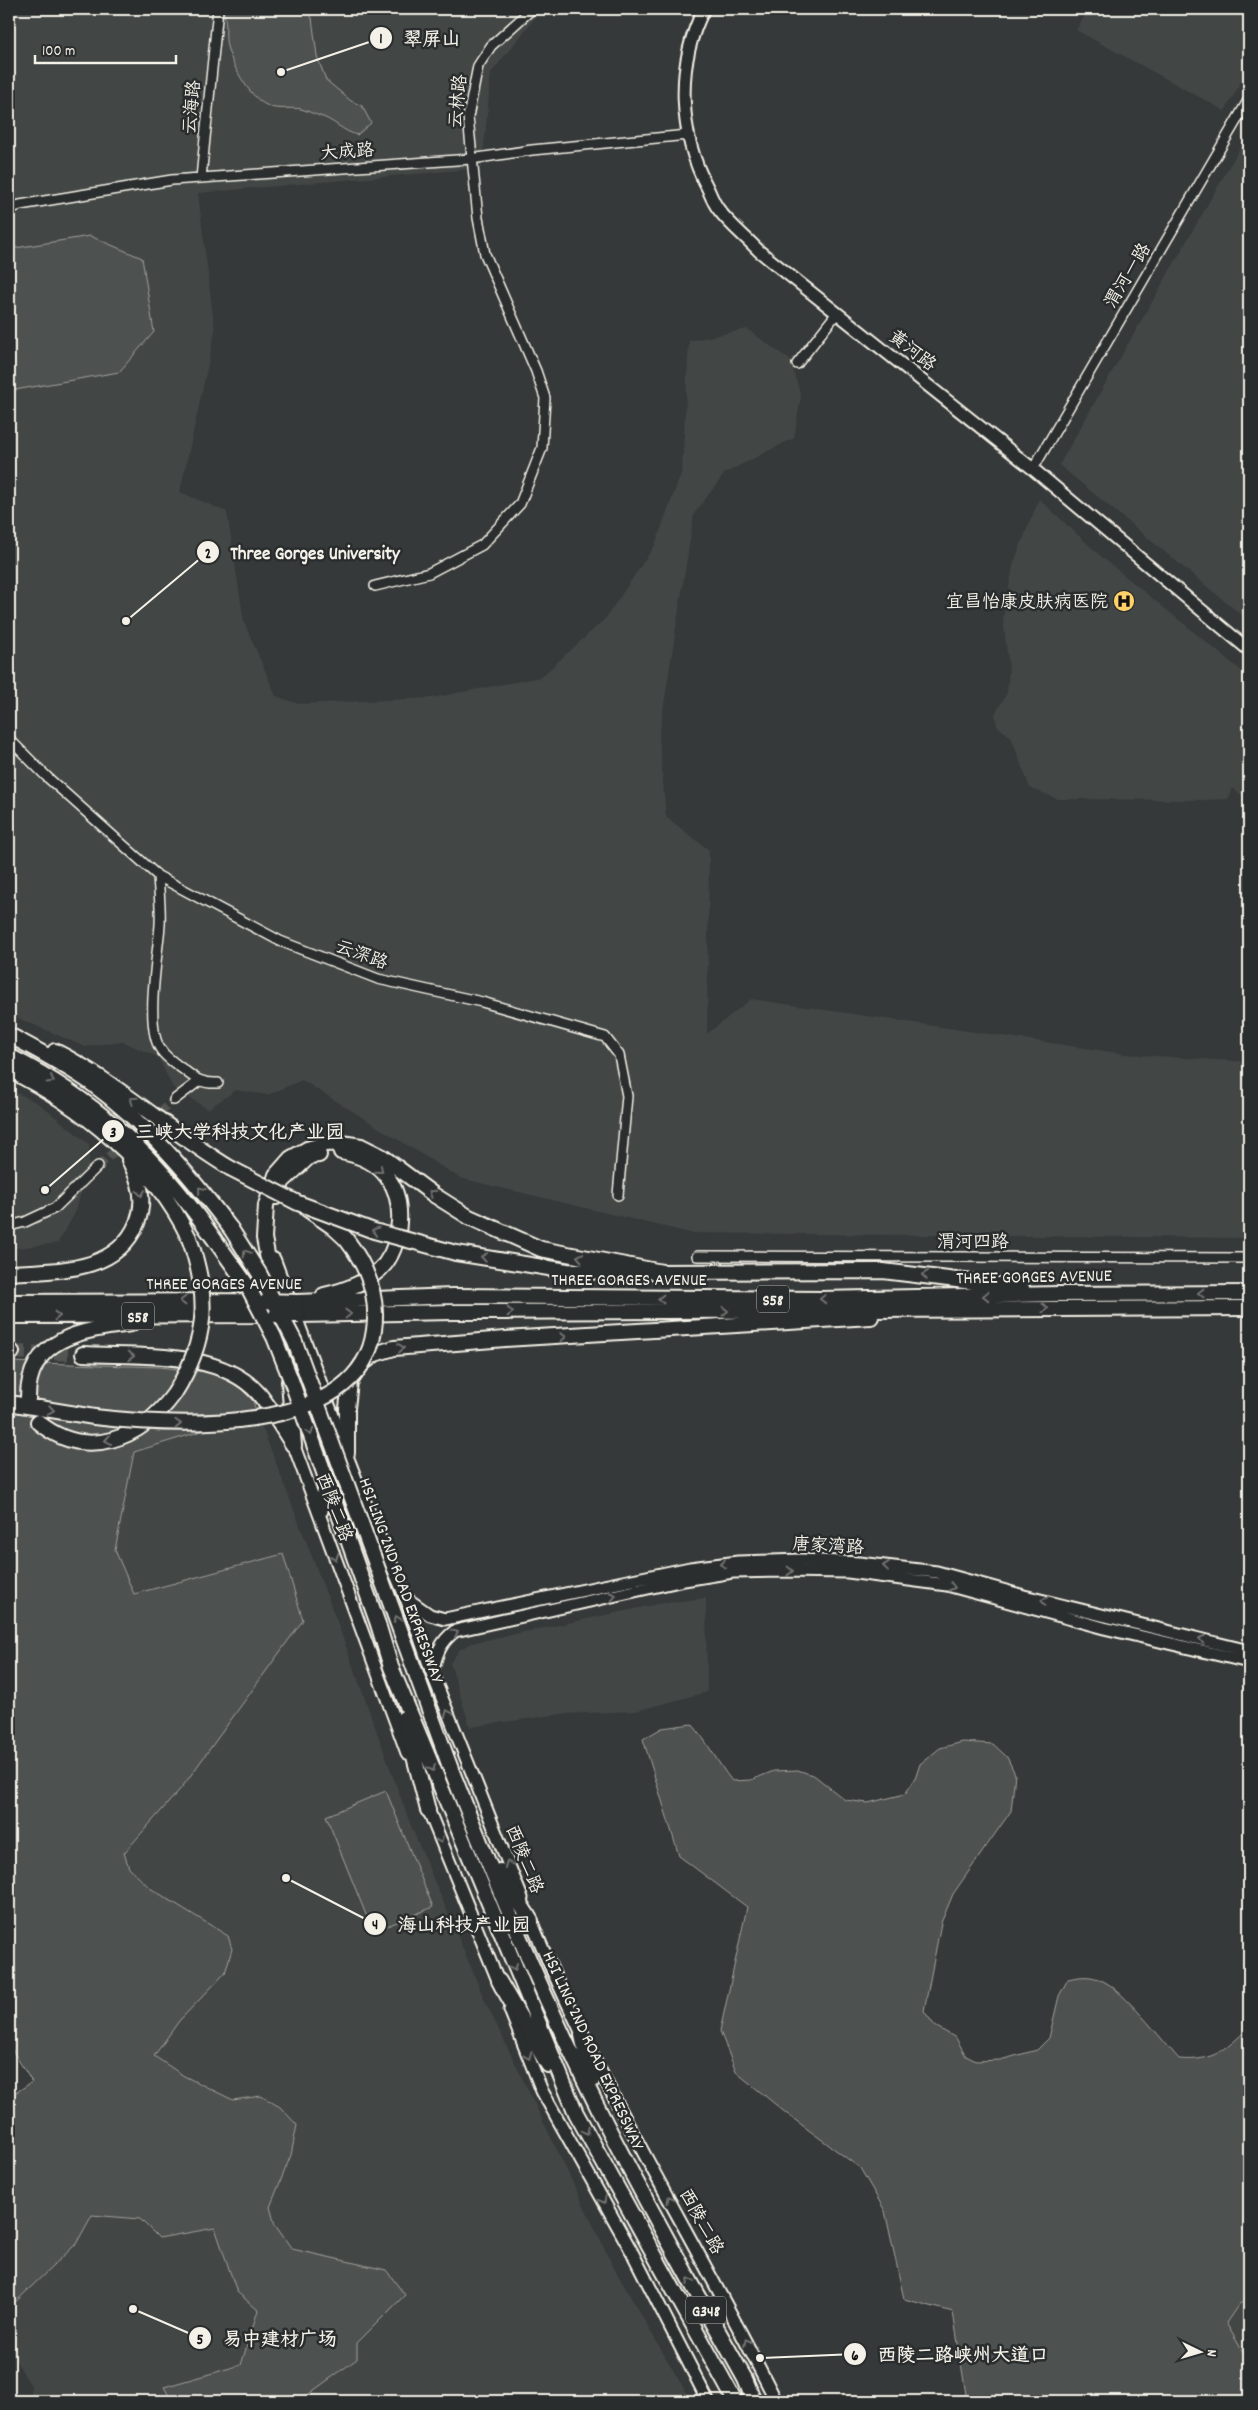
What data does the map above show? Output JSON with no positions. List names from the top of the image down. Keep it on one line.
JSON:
{"streets":{"highway":["THREE GORGES AVENUE","S58","HSI LING 2ND ROAD EXPRESSWAY","G348"],"main road":["黄河路","西陵二路","唐家湾路"],"street":["云林路","云海路","大成路","渭河一路","云深路","渭河四路"]},"crossings":[["云林路","大成路"],["云海路","大成路"],["大成路","黄河路"],["渭河一路","黄河路"],["西陵二路","唐家湾路"]],"places":{"other":["翠屏山","Three Gorges University","三峡大学科技文化产业园","海山科技产业园","易中建材广场","西陵二路峡州大道口"],"hospital":["宜昌怡康皮肤病医院"]},"scale_bar":"100 m","north":"right"}
